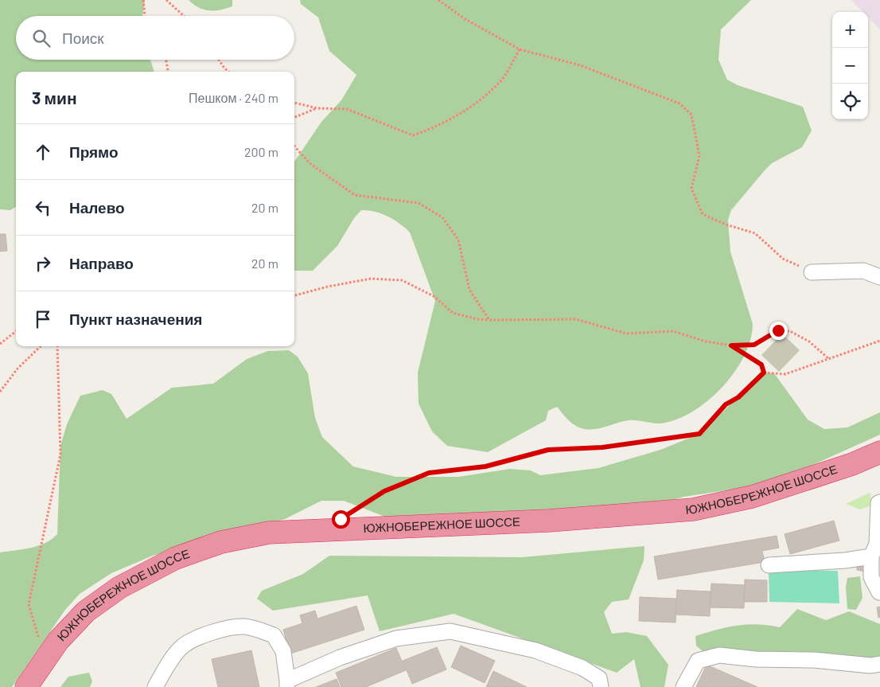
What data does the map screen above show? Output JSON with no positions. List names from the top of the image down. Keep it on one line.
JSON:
{"streets":{"highway":["ЮЖНОБЕРЕЖНОЕ ШОССЕ"]},"page":{"map_buttons":["+","−"],"search":"Поиск","heading":["3 мин","Пешком · 240 m"],"list":[["Прямо","200 m"],["Налево","20 m"],["Направо","20 m"],"Пункт назначения"]}}
